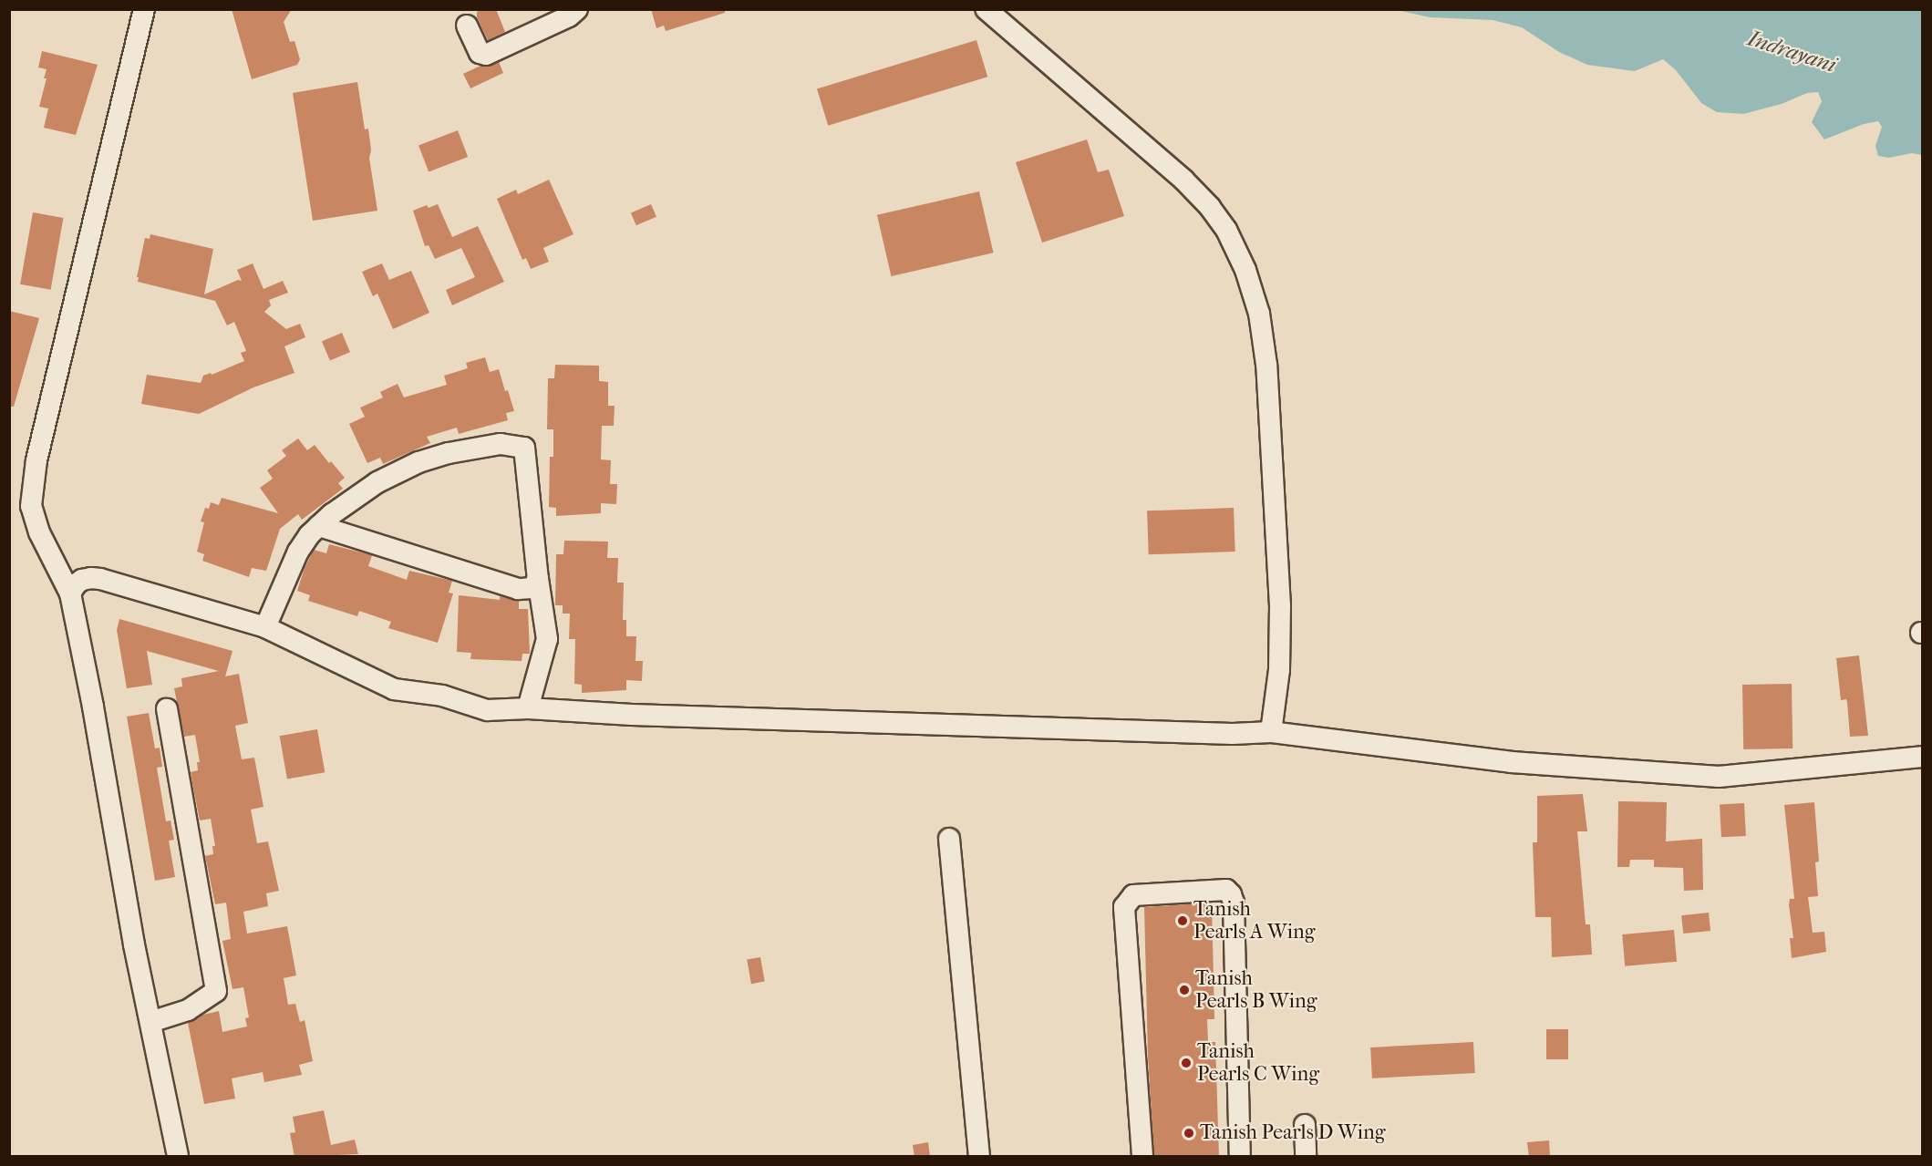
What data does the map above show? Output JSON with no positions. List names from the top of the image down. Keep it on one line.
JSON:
{"water":["Indrayani"],"places":["Tanish Pearls A Wing","Tanish Pearls B Wing","Tanish Pearls C Wing","Tanish Pearls D Wing"]}
